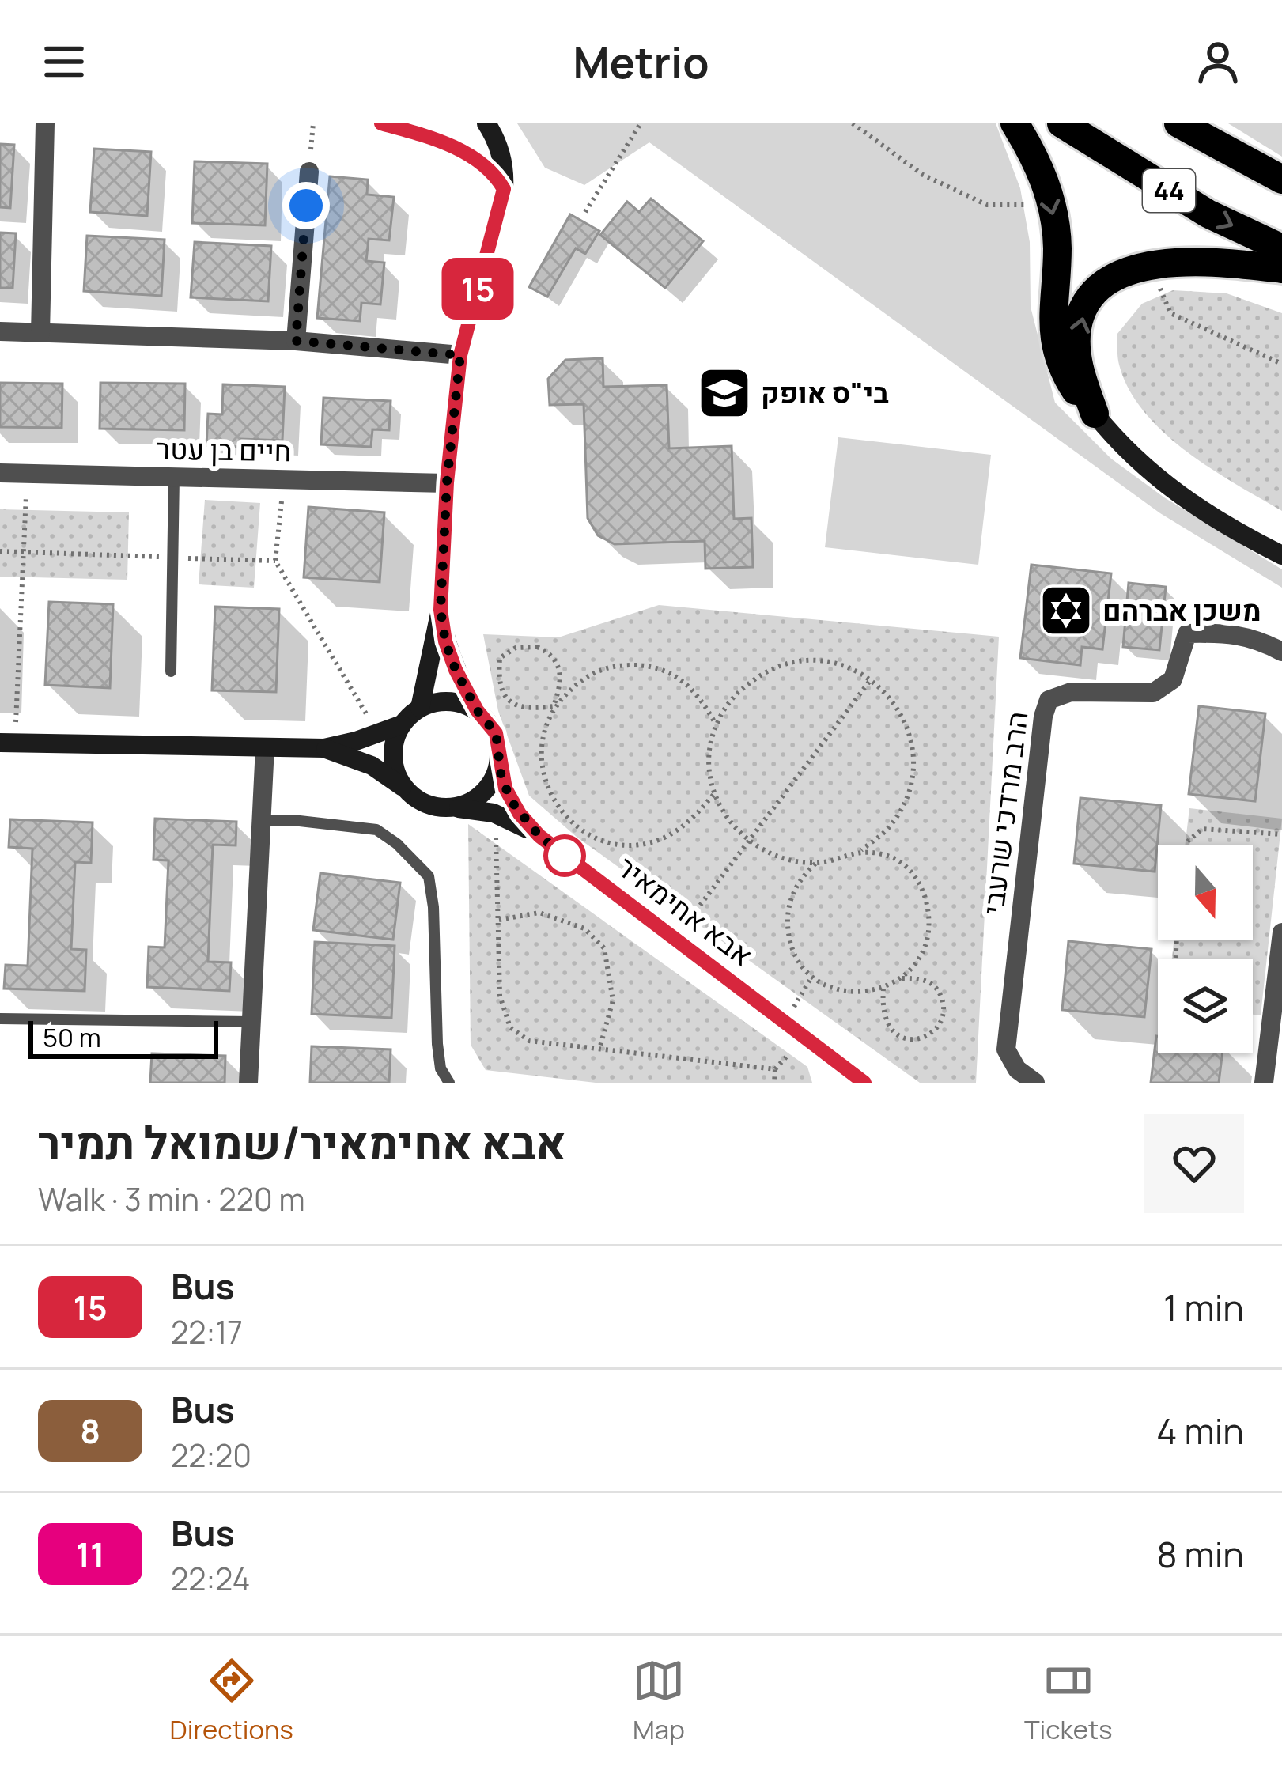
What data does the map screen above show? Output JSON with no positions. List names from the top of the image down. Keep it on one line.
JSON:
{"streets":{"highway":["44"],"street":["חיים בן עטר","הרב מרדכי שרעבי","אבא אחימאיר"]},"places":{"school or university":["בי\"ס אופק"],"synagogue":["משכן אברהם"]},"lines":["bus line 15"],"scale_bar":"50 m","north":"bottom","page":{"header":"Metrio","on_map":"15","scale":"50 m","heading":["אבא אחימאיר/שמואל תמיר","Walk · 3 min · 220 m"],"list":[{"mark":"15","name":"Bus","note":"22:17","value":"1 min"},{"mark":"8","name":"Bus","note":"22:20","value":"4 min"},{"mark":"11","name":"Bus","note":"22:24","value":"8 min"}],"tabs":["Directions","Map","Tickets"]}}
